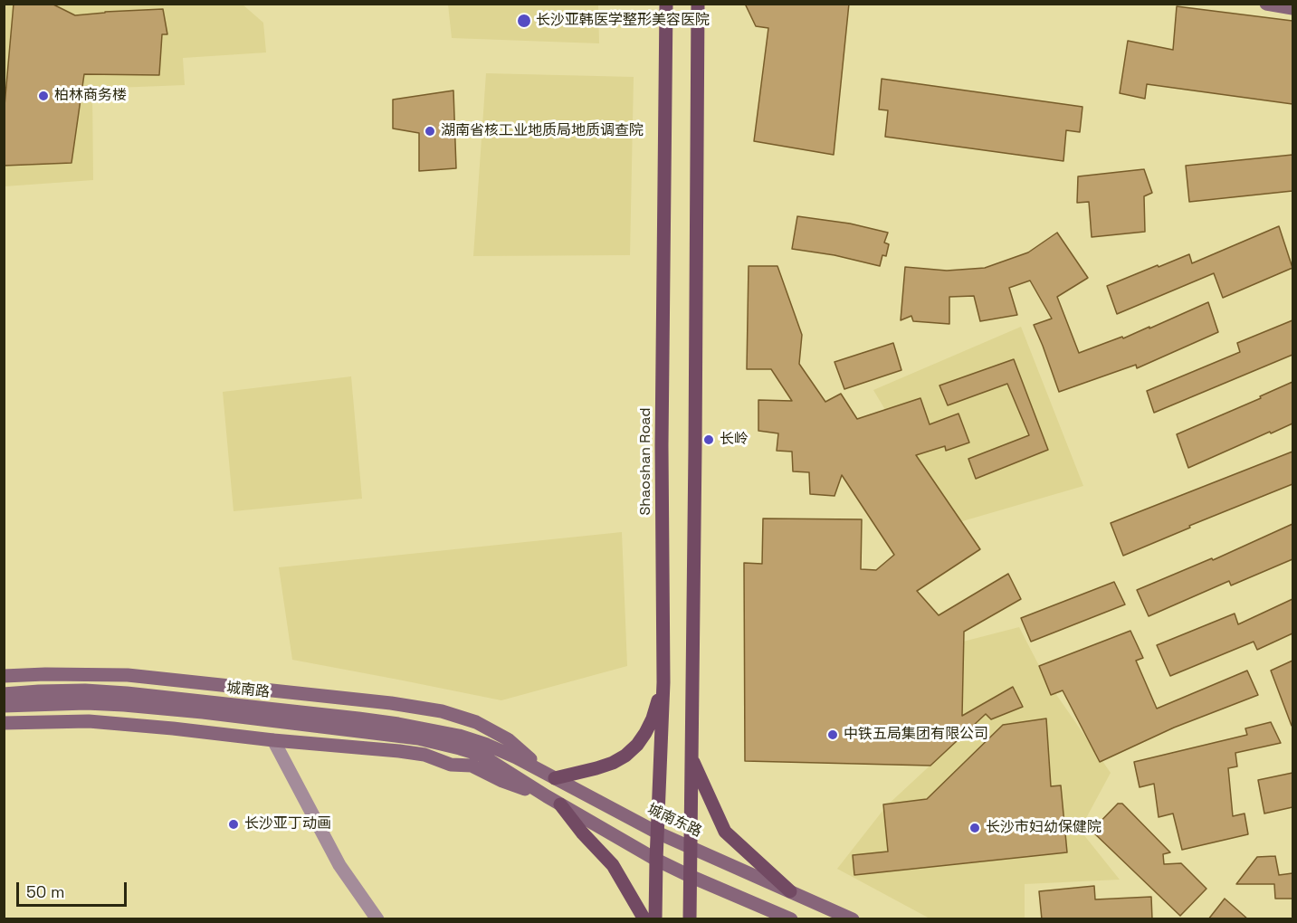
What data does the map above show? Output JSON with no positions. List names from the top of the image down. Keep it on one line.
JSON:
{"streets":{"main road":["Shaoshan Road","城南路","城南东路"]},"crossings":[["Shaoshan Road","城南东路"],["城南路","城南东路"]],"places":["长沙亚韩医学整形美容医院","柏林商务楼","湖南省核工业地质局地质调查院","长岭","中铁五局集团有限公司","长沙亚丁动画","长沙市妇幼保健院"],"scale_bar":"50 m"}
